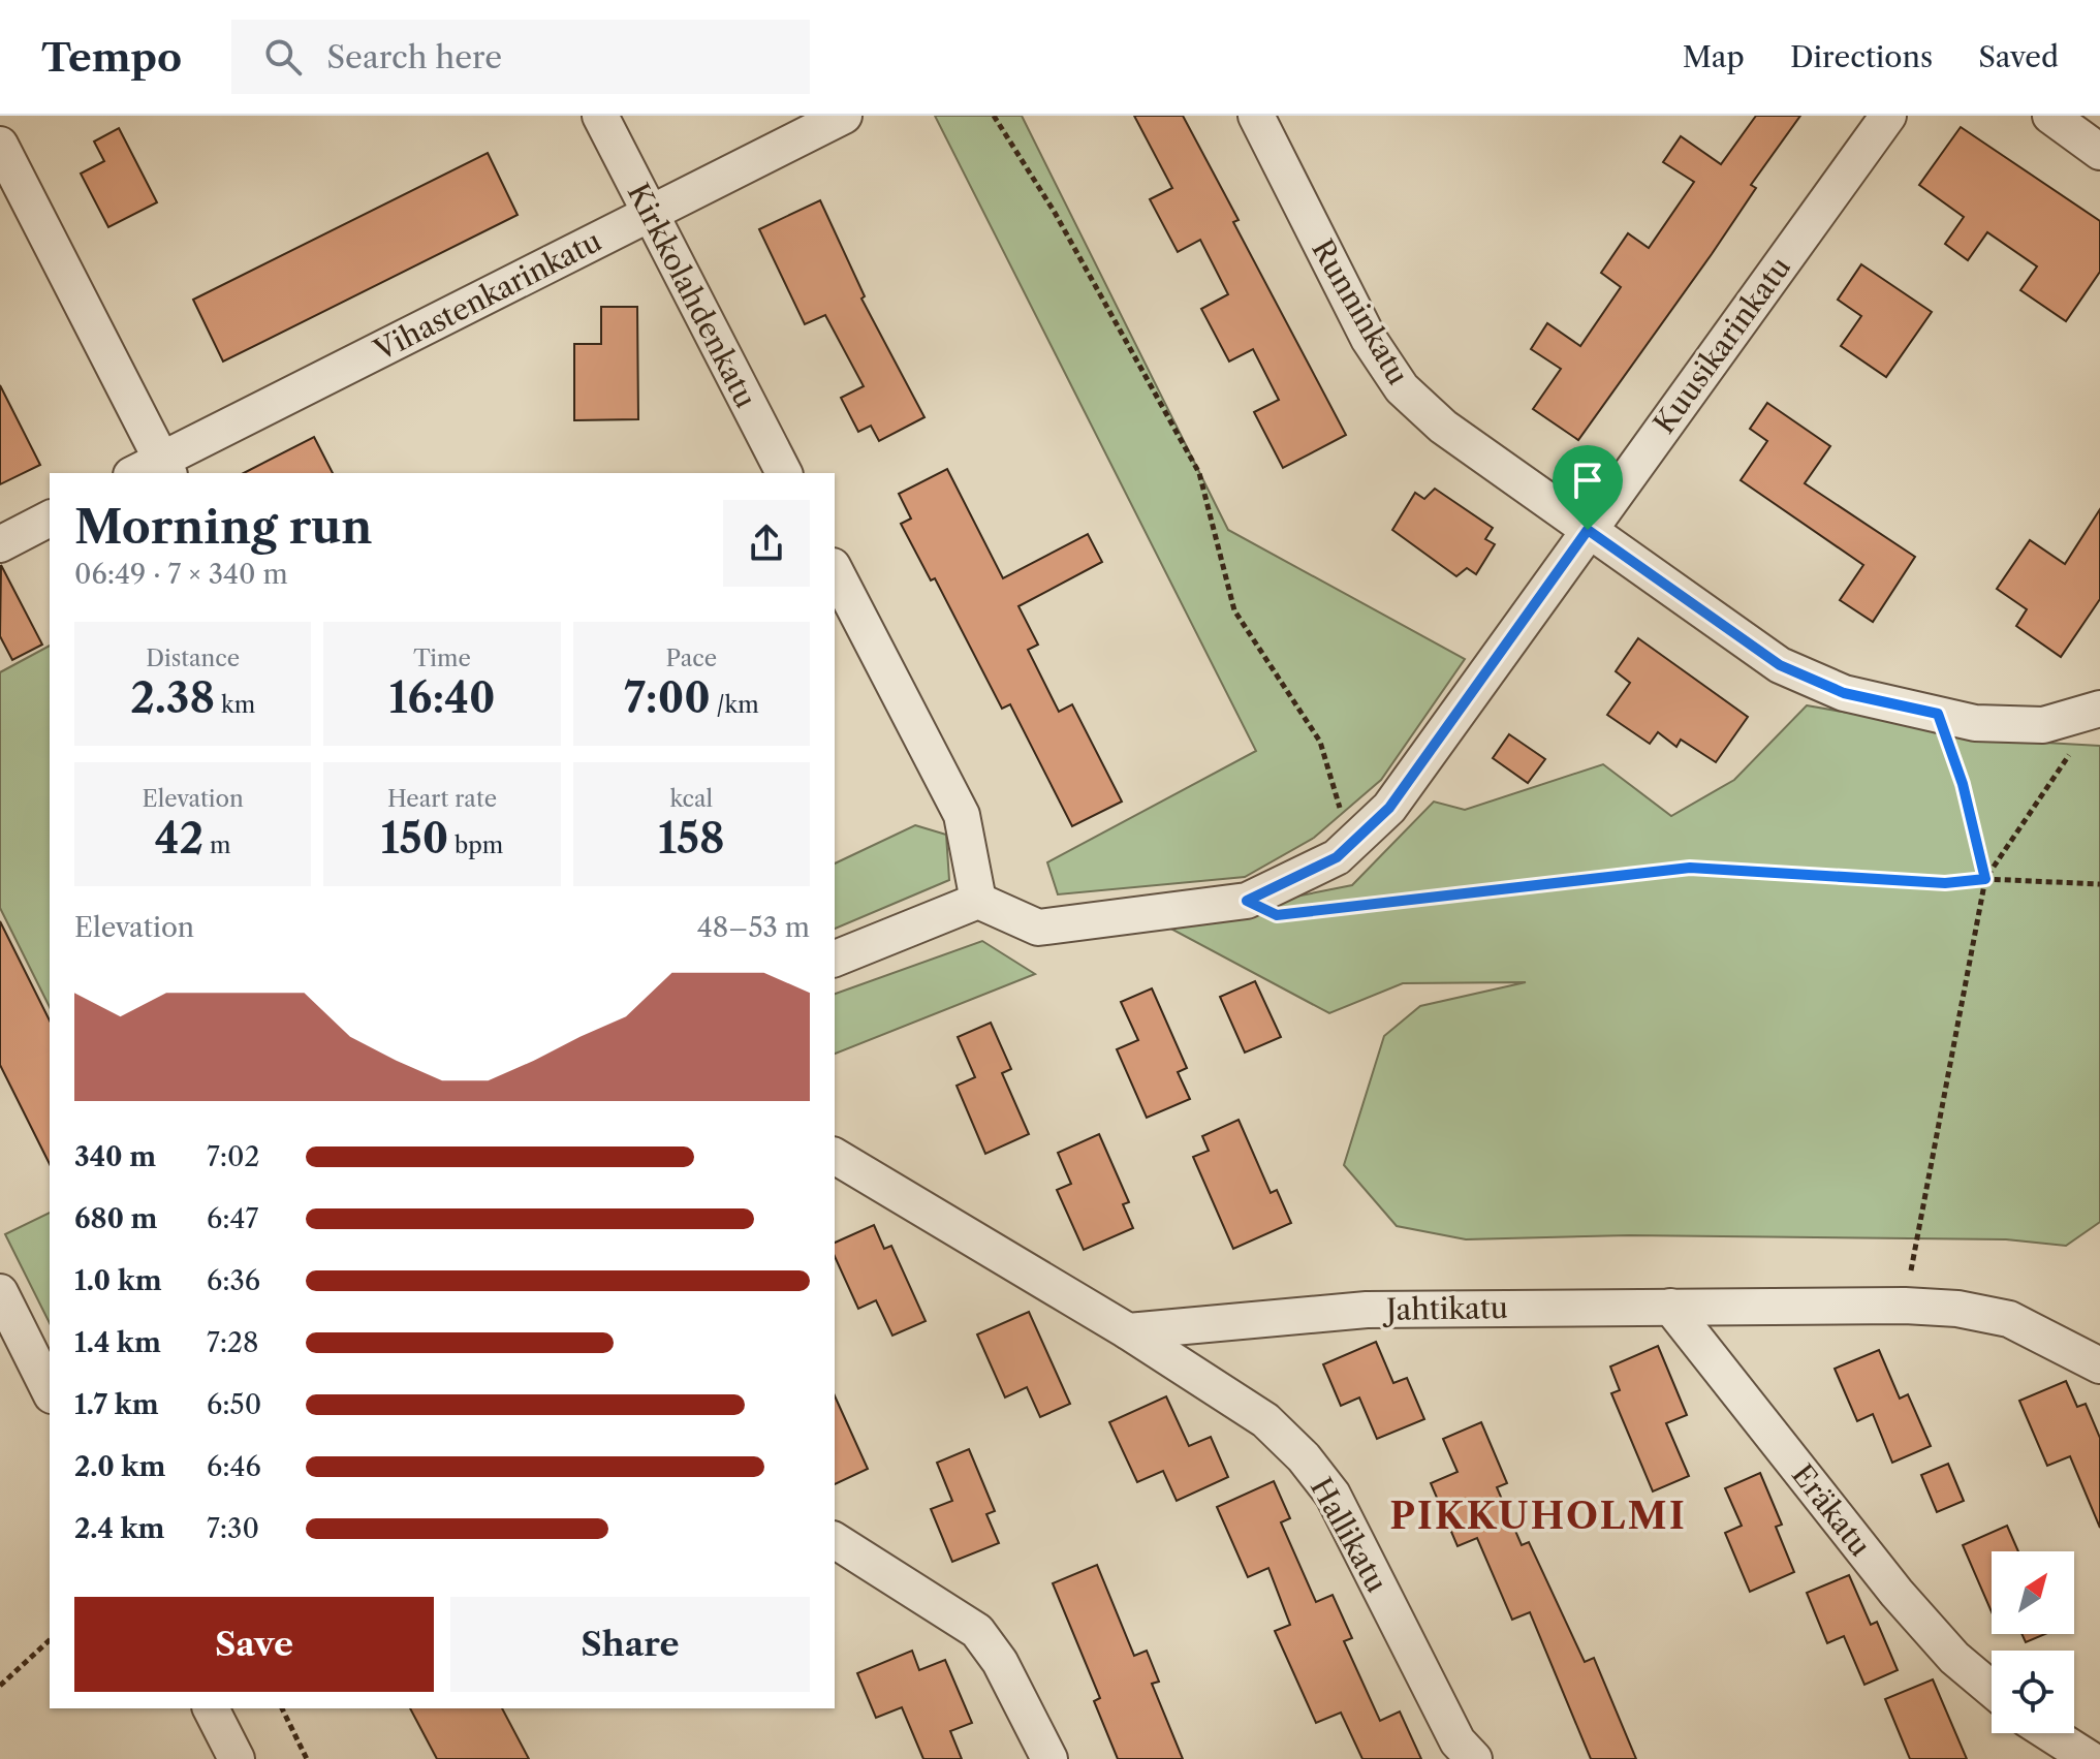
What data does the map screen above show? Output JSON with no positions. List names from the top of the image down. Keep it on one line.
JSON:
{"streets":{"street":["Vihastenkarinkatu","Kirkkolahdenkatu","Runninkatu","Kuusikarinkatu","Jahtikatu","Eräkatu","Hallikatu"]},"crossings":[["Vihastenkarinkatu","Kirkkolahdenkatu"],["Runninkatu","Kuusikarinkatu"],["Jahtikatu","Eräkatu"],["Jahtikatu","Hallikatu"]],"districts":["PIKKUHOLMI"],"north":"top right","page":{"header":"Tempo","search":"Search here","nav":["Map","Directions","Saved"],"heading":["Morning run","06:49 · 7 × 340 m"],"stats":[["Distance","2.38 km"],["Time","16:40"],["Pace","7:00 /km"],["Elevation","42 m"],["Heart rate","150 bpm"],["kcal","158"]],"chart":["Elevation","48–53 m"],"list":[{"name":"340 m","note":"7:02"},{"name":"680 m","note":"6:47"},{"name":"1.0 km","note":"6:36"},{"name":"1.4 km","note":"7:28"},{"name":"1.7 km","note":"6:50"},{"name":"2.0 km","note":"6:46"},{"name":"2.4 km","note":"7:30"}],"buttons":["Save","Share"]}}
